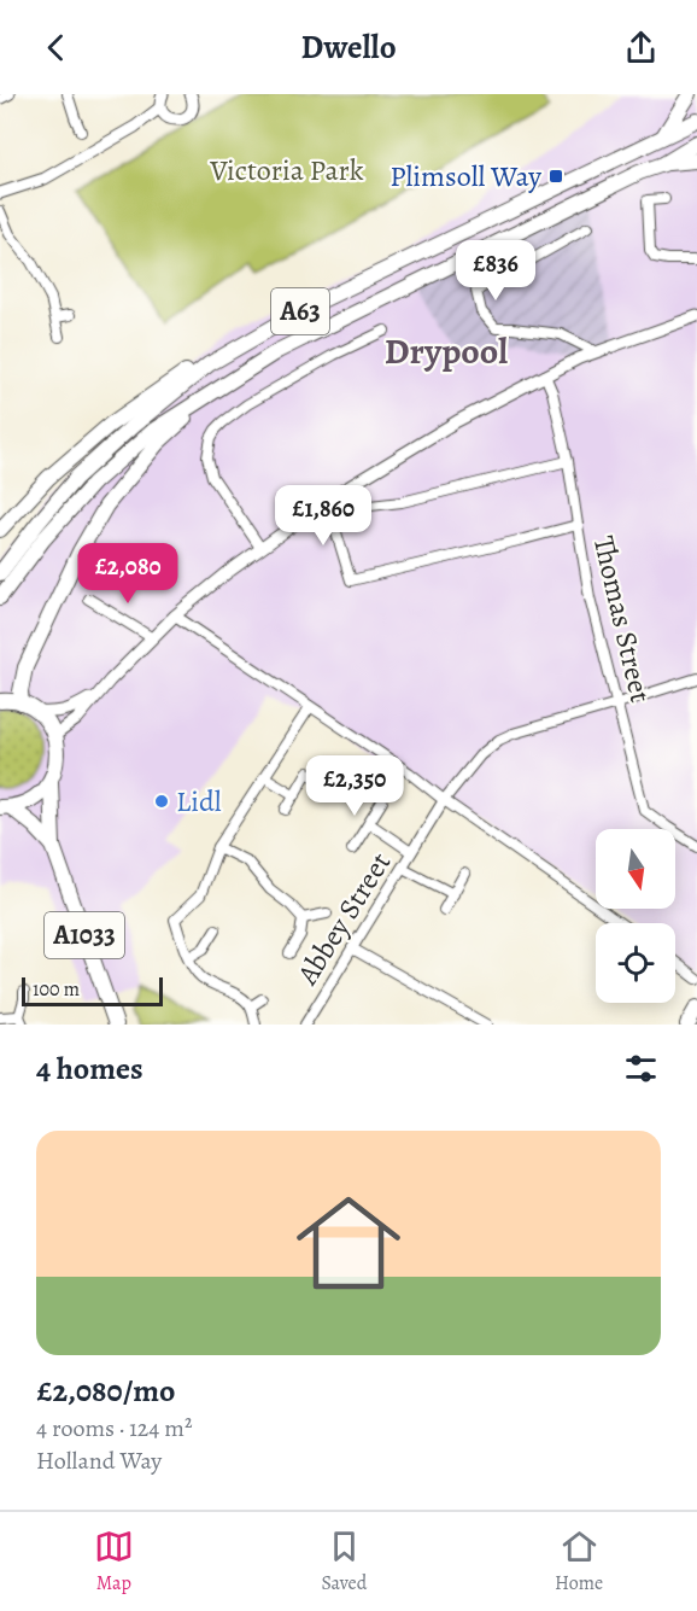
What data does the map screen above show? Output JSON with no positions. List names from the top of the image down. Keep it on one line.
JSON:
{"streets":{"highway":["A63","A1033"],"street":["Thomas Street","Abbey Street"]},"crossings":[["Thomas Street","Abbey Street"]],"districts":["Drypool"],"parks":["Victoria Park"],"places":{"transit":["Plimsoll Way"],"other":["Lidl"]},"scale_bar":"100 m","north":"bottom","page":{"header":"Dwello","price":["£836","£1,860","£2,080","£2,350"],"scale":"100 m","heading":"4 homes","list":[{"name":"£2,080/mo","note":"4 rooms · 124 m² · Holland Way"}],"tabs":["Map","Saved","Home"]}}
